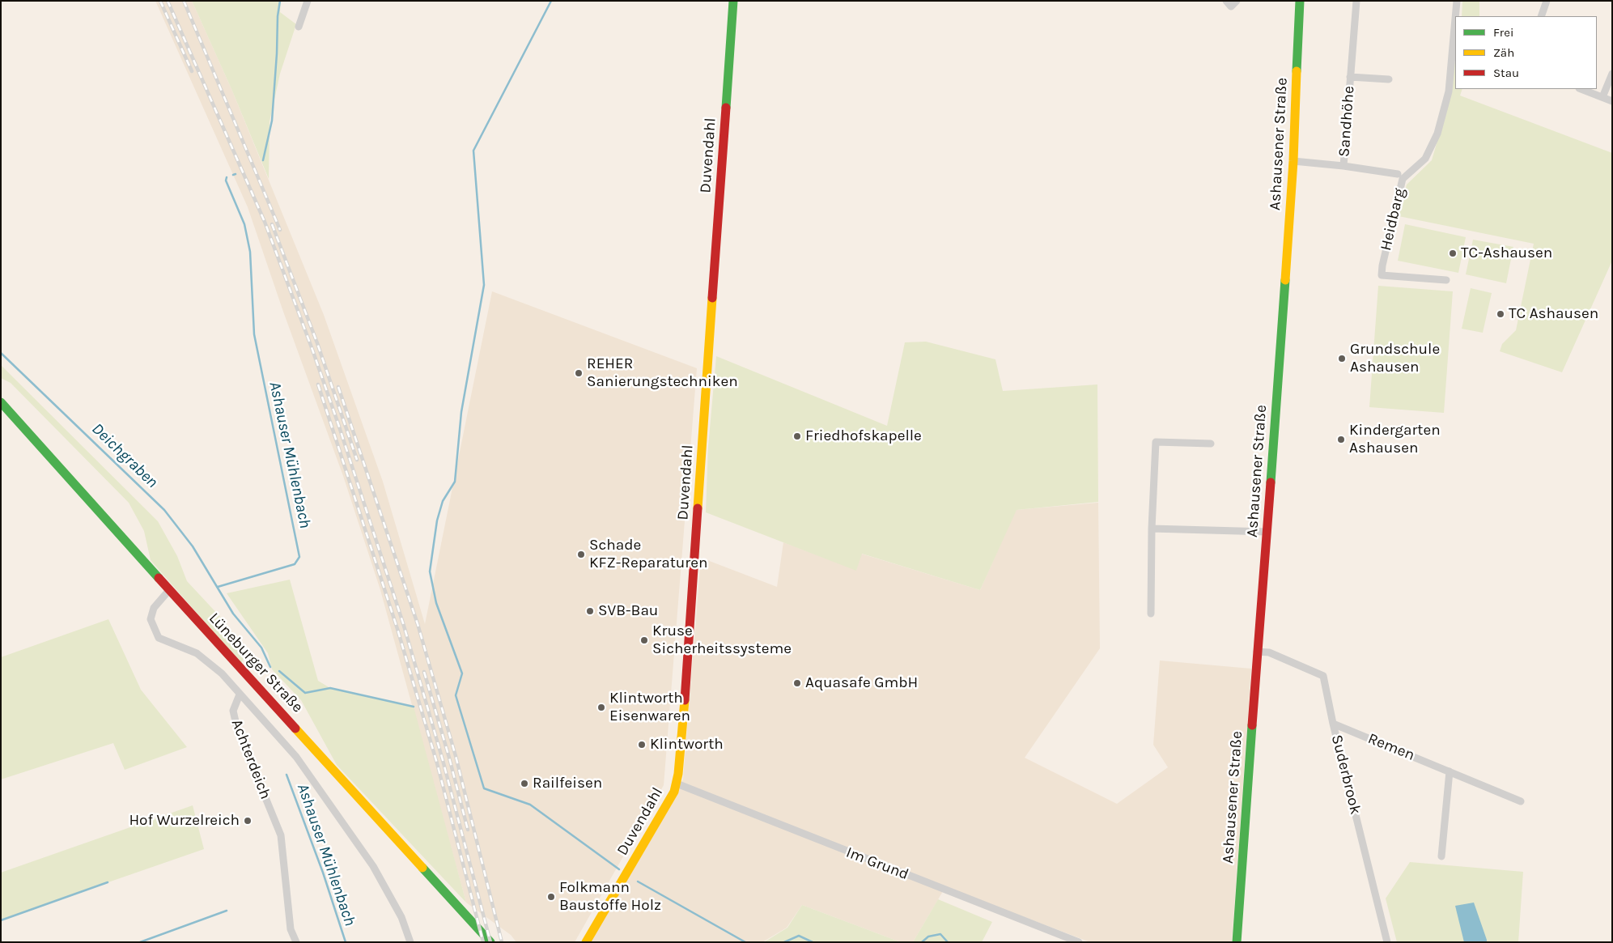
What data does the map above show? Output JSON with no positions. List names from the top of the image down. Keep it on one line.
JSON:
{"streets":{"street":["Sandhöhe","Ashausener Straße","Duvendahl","Heidbarg","Lüneburger Straße","Remen","Achterdeich","Suderbrook","Im Grund"]},"crossings":[["Sandhöhe","Ashausener Straße"],["Ashausener Straße","Suderbrook"],["Duvendahl","Im Grund"],["Remen","Suderbrook"]],"water":["Ashauser Mühlenbach","Deichgraben"],"places":["TC-Ashausen","TC Ashausen","Grundschule Ashausen","REHER Sanierungstechniken","Friedhofskapelle","Kindergarten Ashausen","Schade KFZ-Reparaturen","SVB-Bau","Kruse Sicherheitssysteme","Aquasafe GmbH","Klintworth Eisenwaren","Klintworth","Railfeisen","Hof Wurzelreich","Folkmann Baustoffe Holz"],"legend":["Frei","Zäh","Stau"]}
